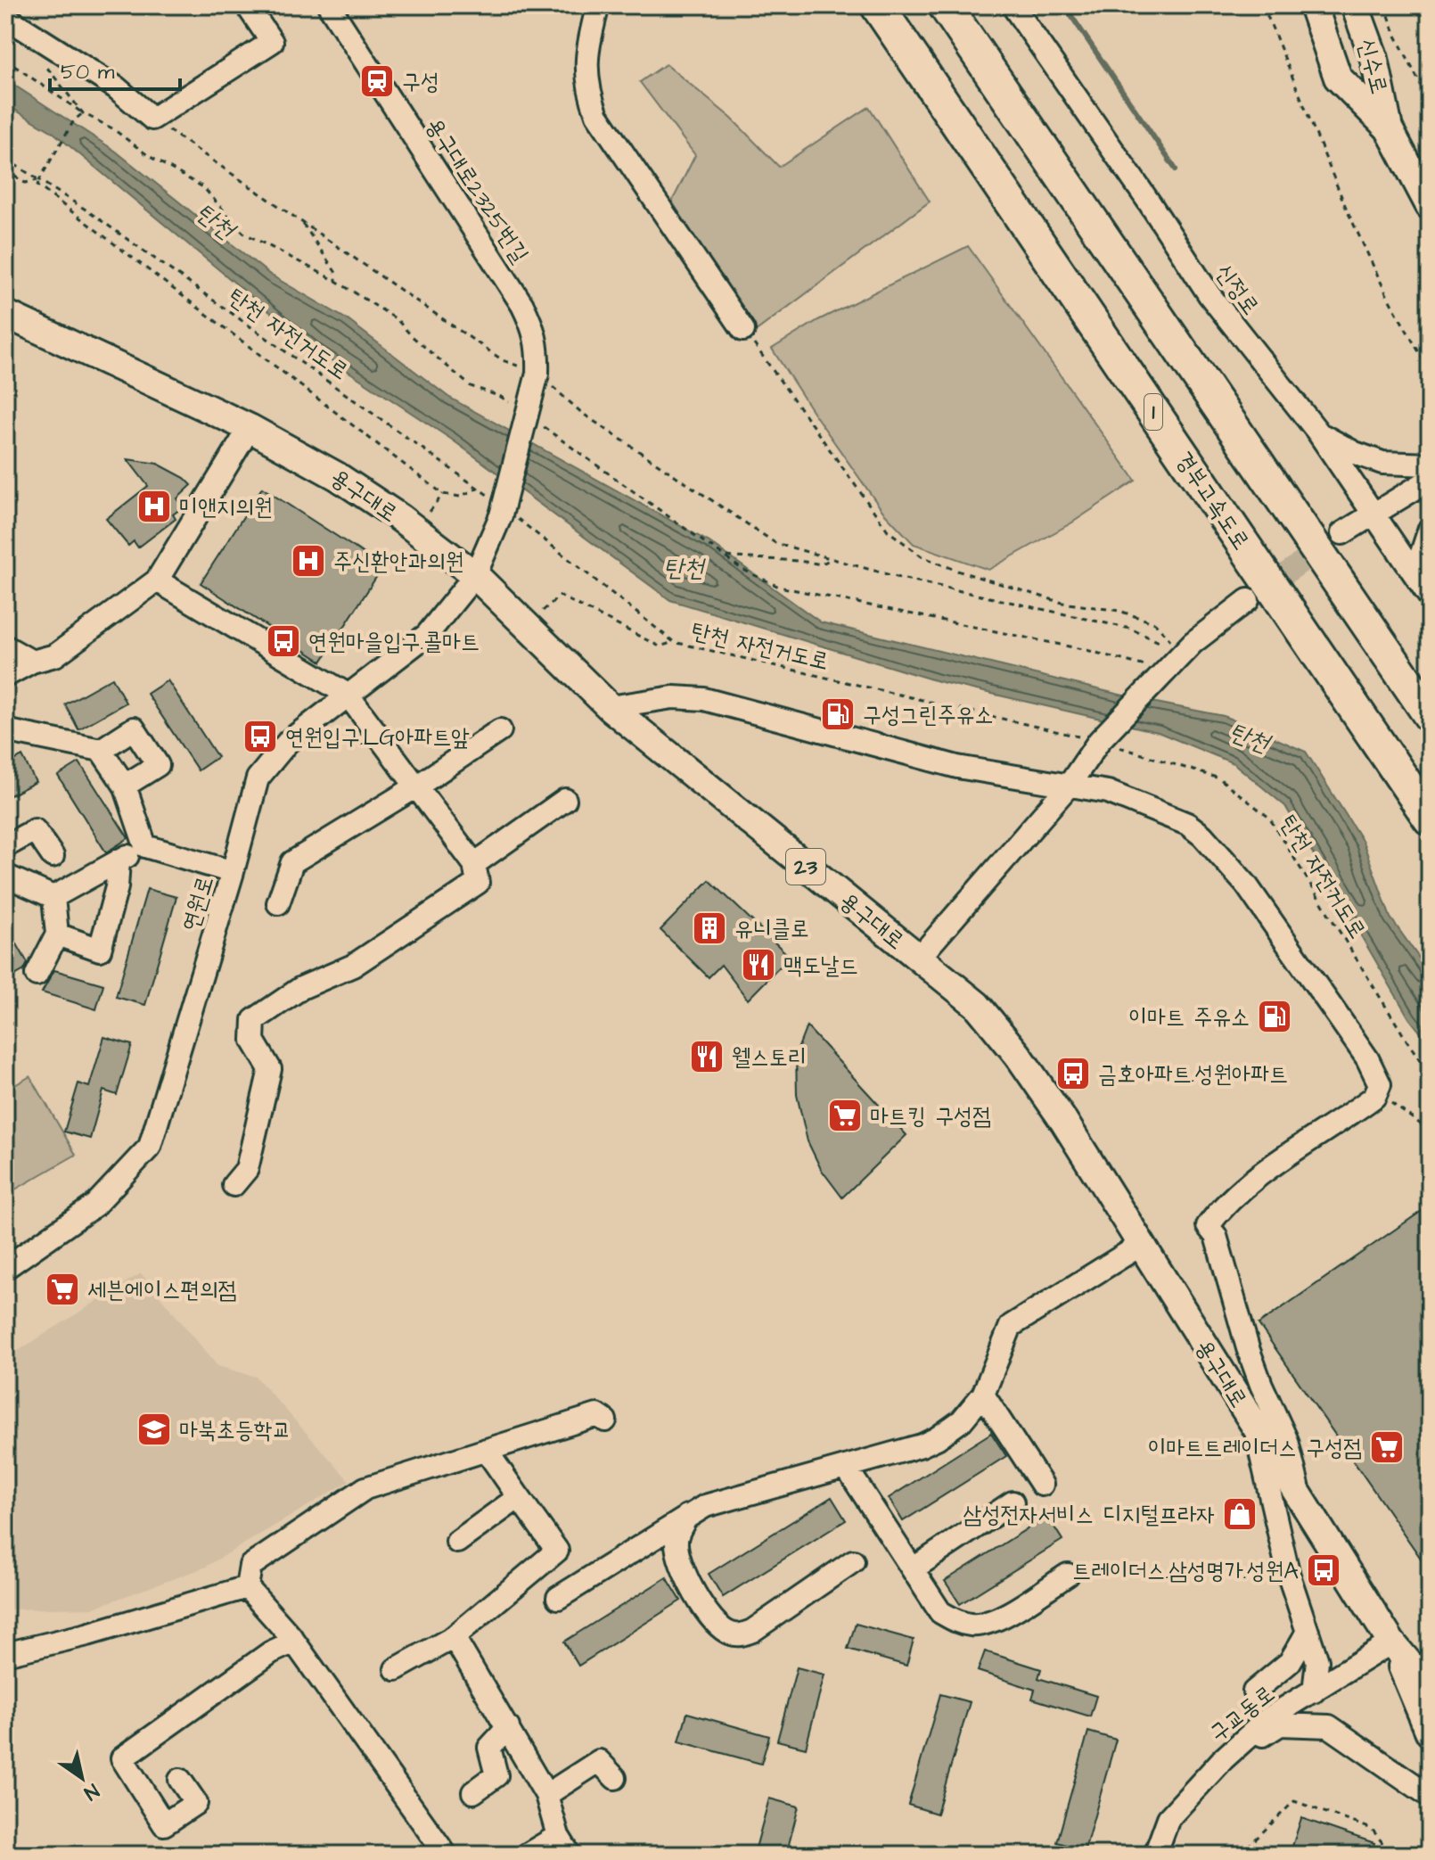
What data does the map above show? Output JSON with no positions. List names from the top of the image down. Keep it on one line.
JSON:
{"streets":{"highway":["1","경부고속도로"],"main road":["신수로","용구대로","23"],"street":["용구대로2325번길","신정로","연원로","구교동로"],"path":["탄천 자전거도로"]},"crossings":[["용구대로2325번길","탄천 자전거도로"],["용구대로","연원로"],["용구대로","구교동로"]],"water":["탄천"],"places":{"station":["구성"],"hospital":["미앤지의원","주신환안과의원"],"bus stop":["연원마을입구.콜마트","연원입구.LG아파트앞","금호아파트.성원아파트","트레이더스.삼성명가.성원A"],"fuel station":["구성그린주유소","이마트 주유소"],"building":["유니클로"],"restaurant":["맥도날드","웰스토리"],"supermarket":["마트킹 구성점","세븐에이스편의점","이마트트레이더스 구성점"],"school or university":["마북초등학교"],"shop":["삼성전자서비스 디지털프라자"]},"scale_bar":"50 m","north":"bottom right"}
